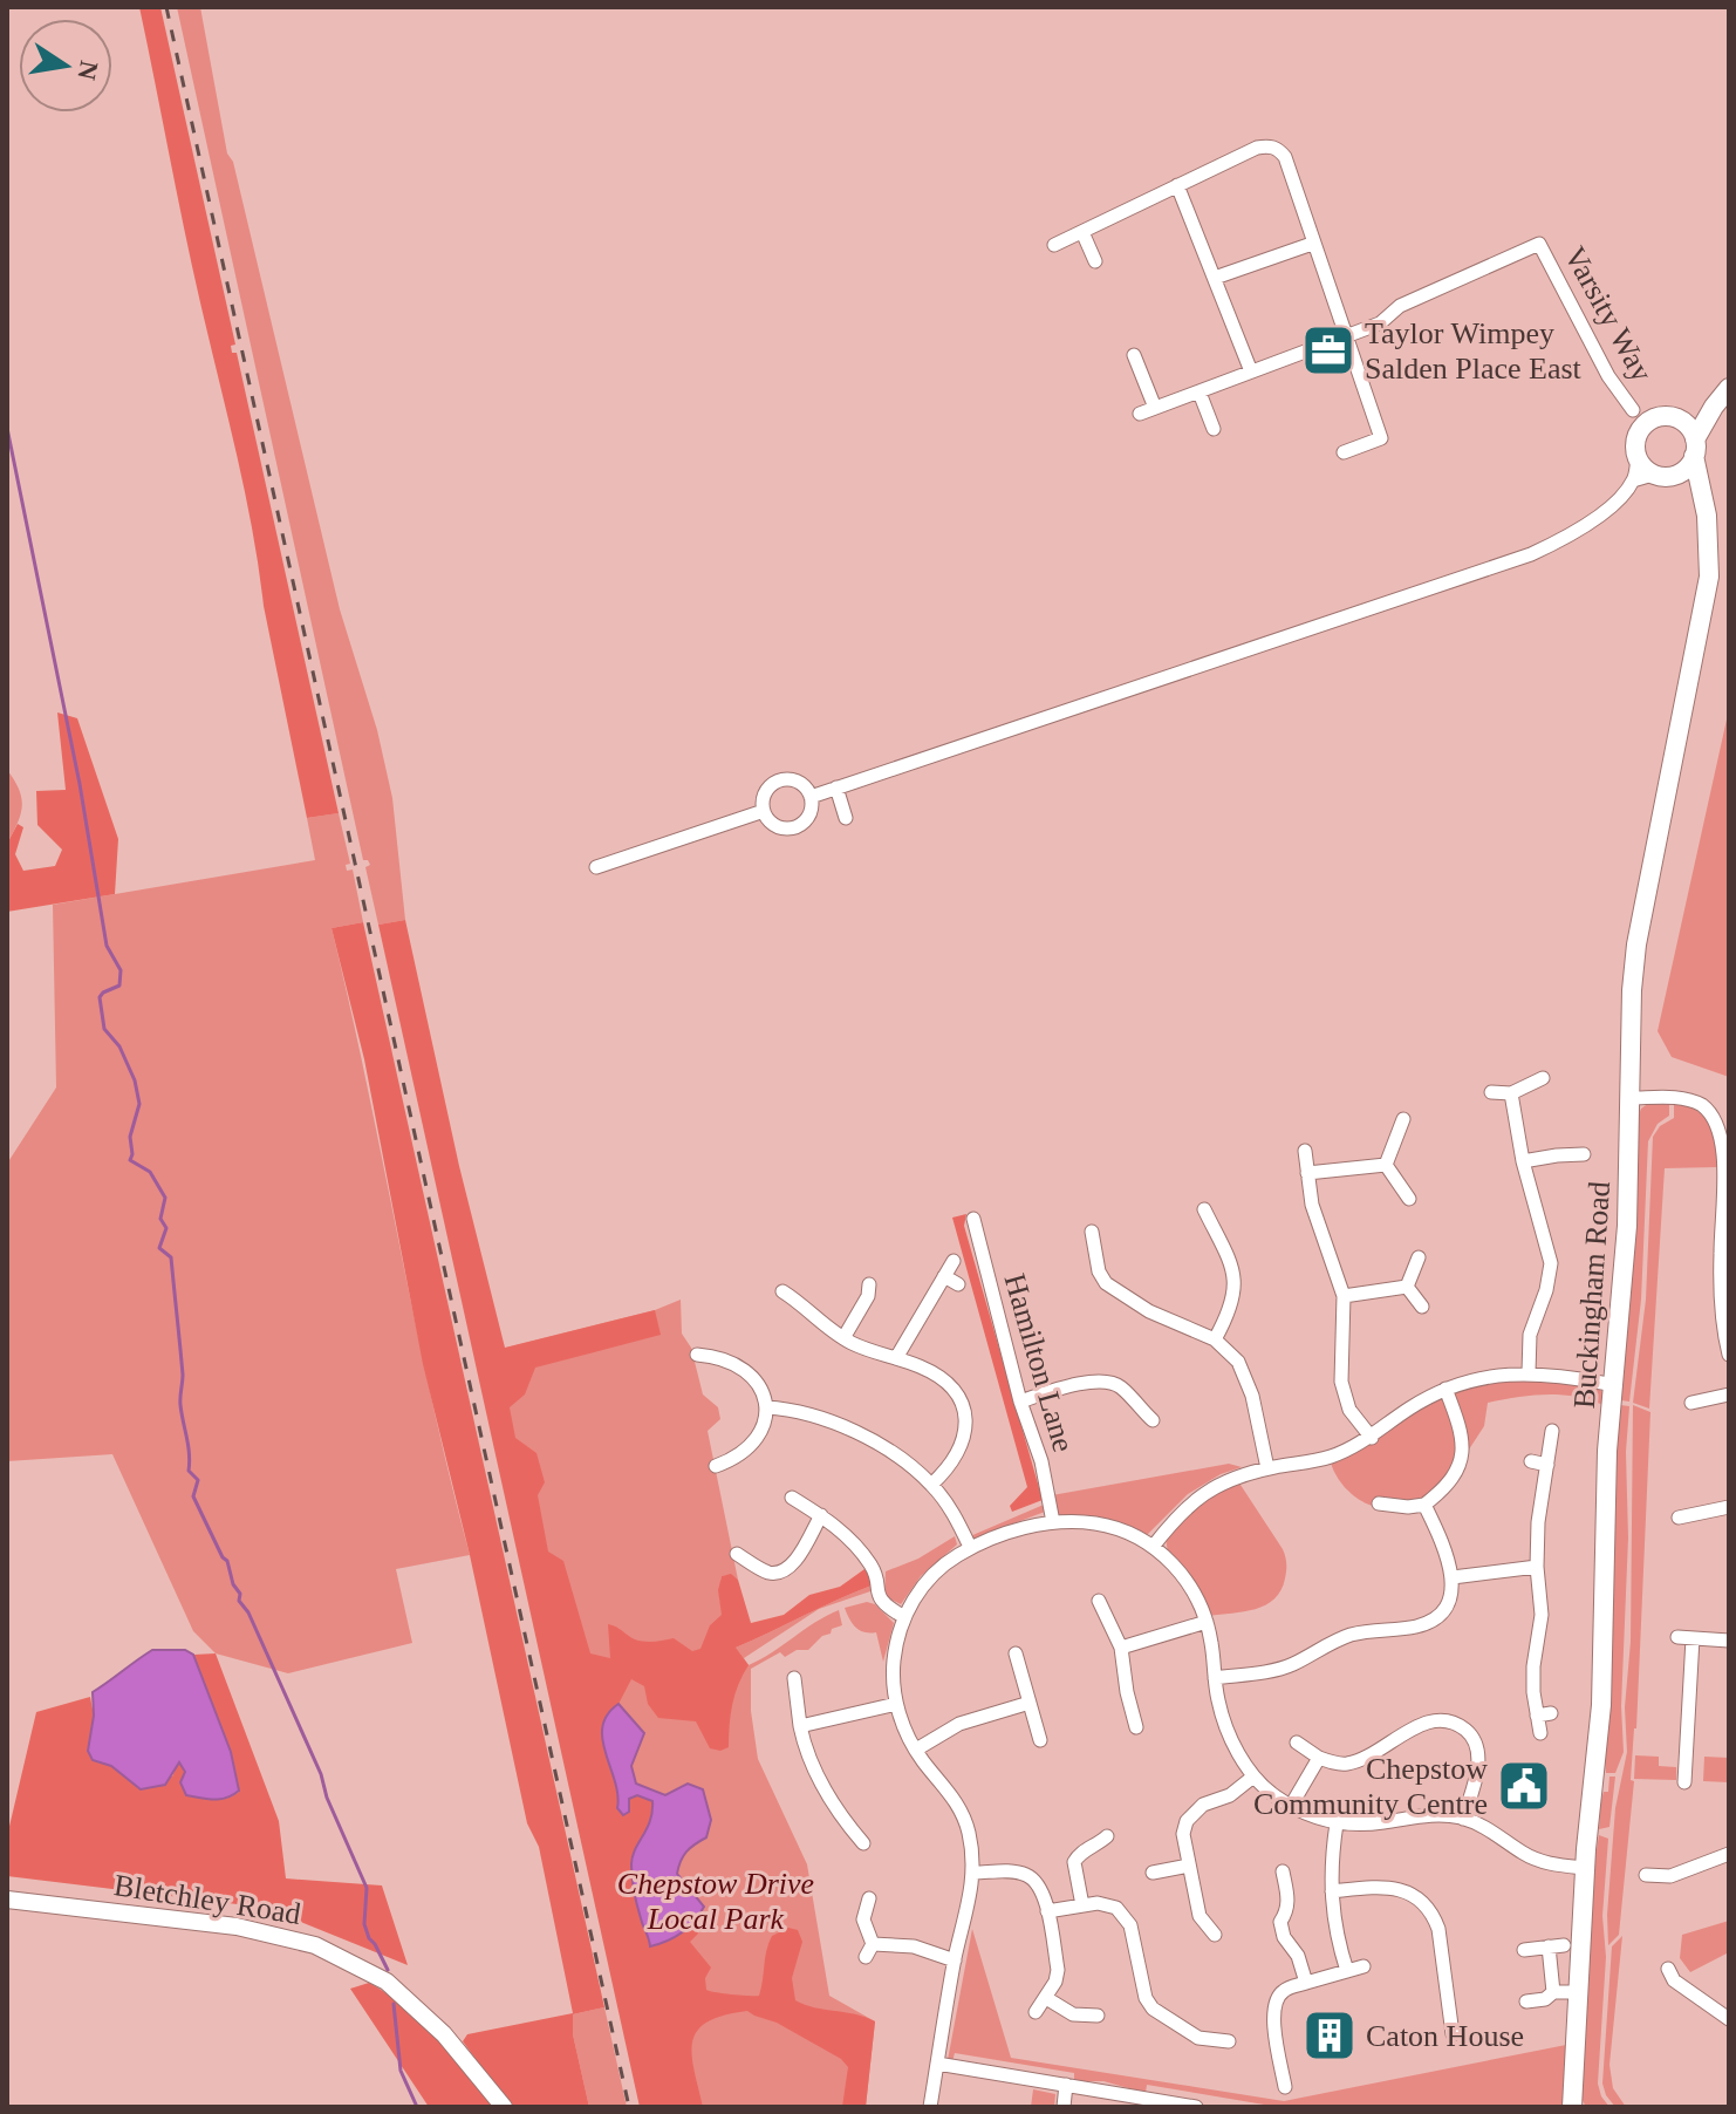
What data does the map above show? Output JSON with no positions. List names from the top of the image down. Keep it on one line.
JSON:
{"streets":{"main road":["Buckingham Road"],"street":["Varsity Way","Hamilton Lane","Bletchley Road"]},"parks":["Chepstow Drive Local Park"],"places":{"office":["Taylor Wimpey Salden Place East"],"public building":["Chepstow Community Centre"],"building":["Caton House"]},"north":"right"}
